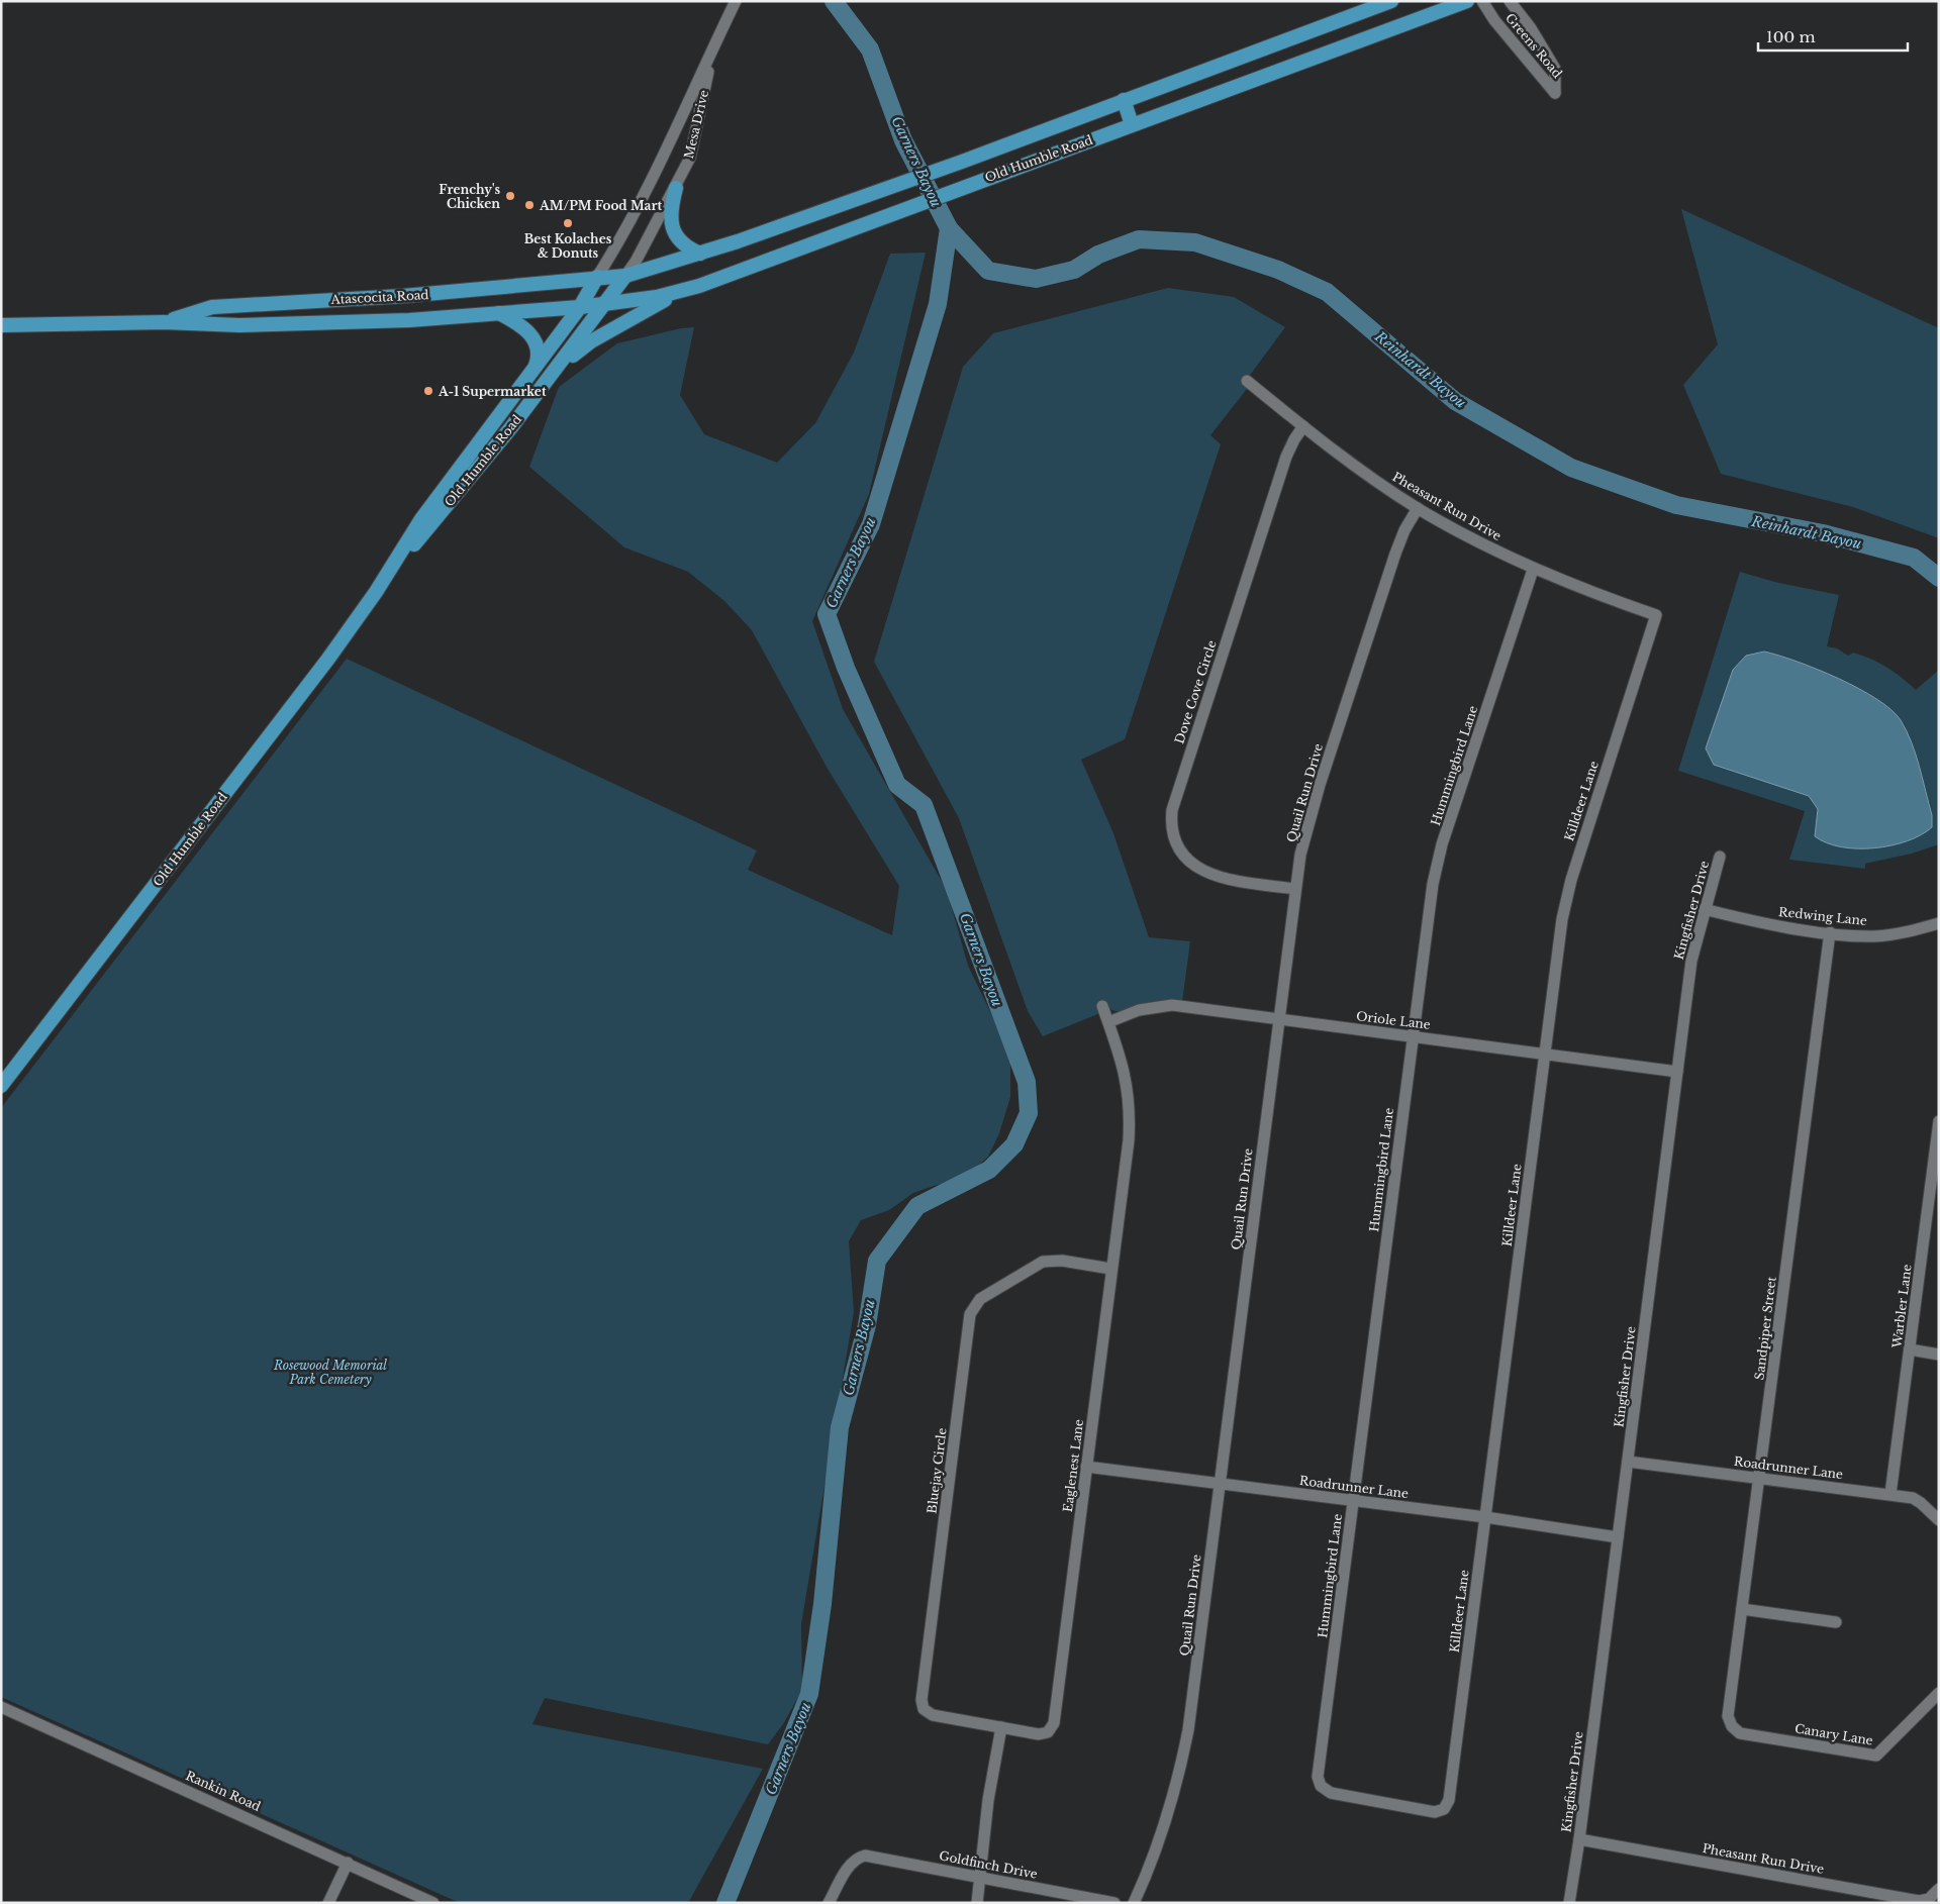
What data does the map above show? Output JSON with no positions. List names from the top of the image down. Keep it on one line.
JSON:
{"streets":{"main road":["Mesa Drive","Old Humble Road","Atascocita Road"],"street":["Greens Road","Pheasant Run Drive","Dove Cove Circle","Hummingbird Lane","Quail Run Drive","Killdeer Lane","Kingfisher Drive","Redwing Lane","Oriole Lane","Warbler Lane","Sandpiper Street","Eaglenest Lane","Roadrunner Lane","Bluejay Circle","Canary Lane","Rankin Road","Goldfinch Drive"]},"crossings":[["Mesa Drive","Old Humble Road"],["Mesa Drive","Atascocita Road"],["Old Humble Road","Atascocita Road"],["Pheasant Run Drive","Dove Cove Circle"],["Pheasant Run Drive","Hummingbird Lane"],["Pheasant Run Drive","Quail Run Drive"],["Pheasant Run Drive","Killdeer Lane"],["Pheasant Run Drive","Kingfisher Drive"],["Dove Cove Circle","Quail Run Drive"],["Hummingbird Lane","Killdeer Lane"],["Hummingbird Lane","Oriole Lane"],["Hummingbird Lane","Roadrunner Lane"],["Quail Run Drive","Oriole Lane"],["Quail Run Drive","Roadrunner Lane"],["Killdeer Lane","Oriole Lane"],["Killdeer Lane","Roadrunner Lane"],["Kingfisher Drive","Redwing Lane"],["Kingfisher Drive","Oriole Lane"],["Kingfisher Drive","Roadrunner Lane"],["Redwing Lane","Sandpiper Street"],["Oriole Lane","Eaglenest Lane"],["Warbler Lane","Roadrunner Lane"],["Sandpiper Street","Roadrunner Lane"],["Sandpiper Street","Canary Lane"],["Eaglenest Lane","Roadrunner Lane"],["Eaglenest Lane","Bluejay Circle"]],"water":["Garners Bayou","Reinhardt Bayou"],"parks":["Rosewood Memorial Park Cemetery"],"places":["Frenchy's Chicken","AM/PM Food Mart","Best Kolaches & Donuts","A-1 Supermarket"],"scale_bar":"100 m"}
